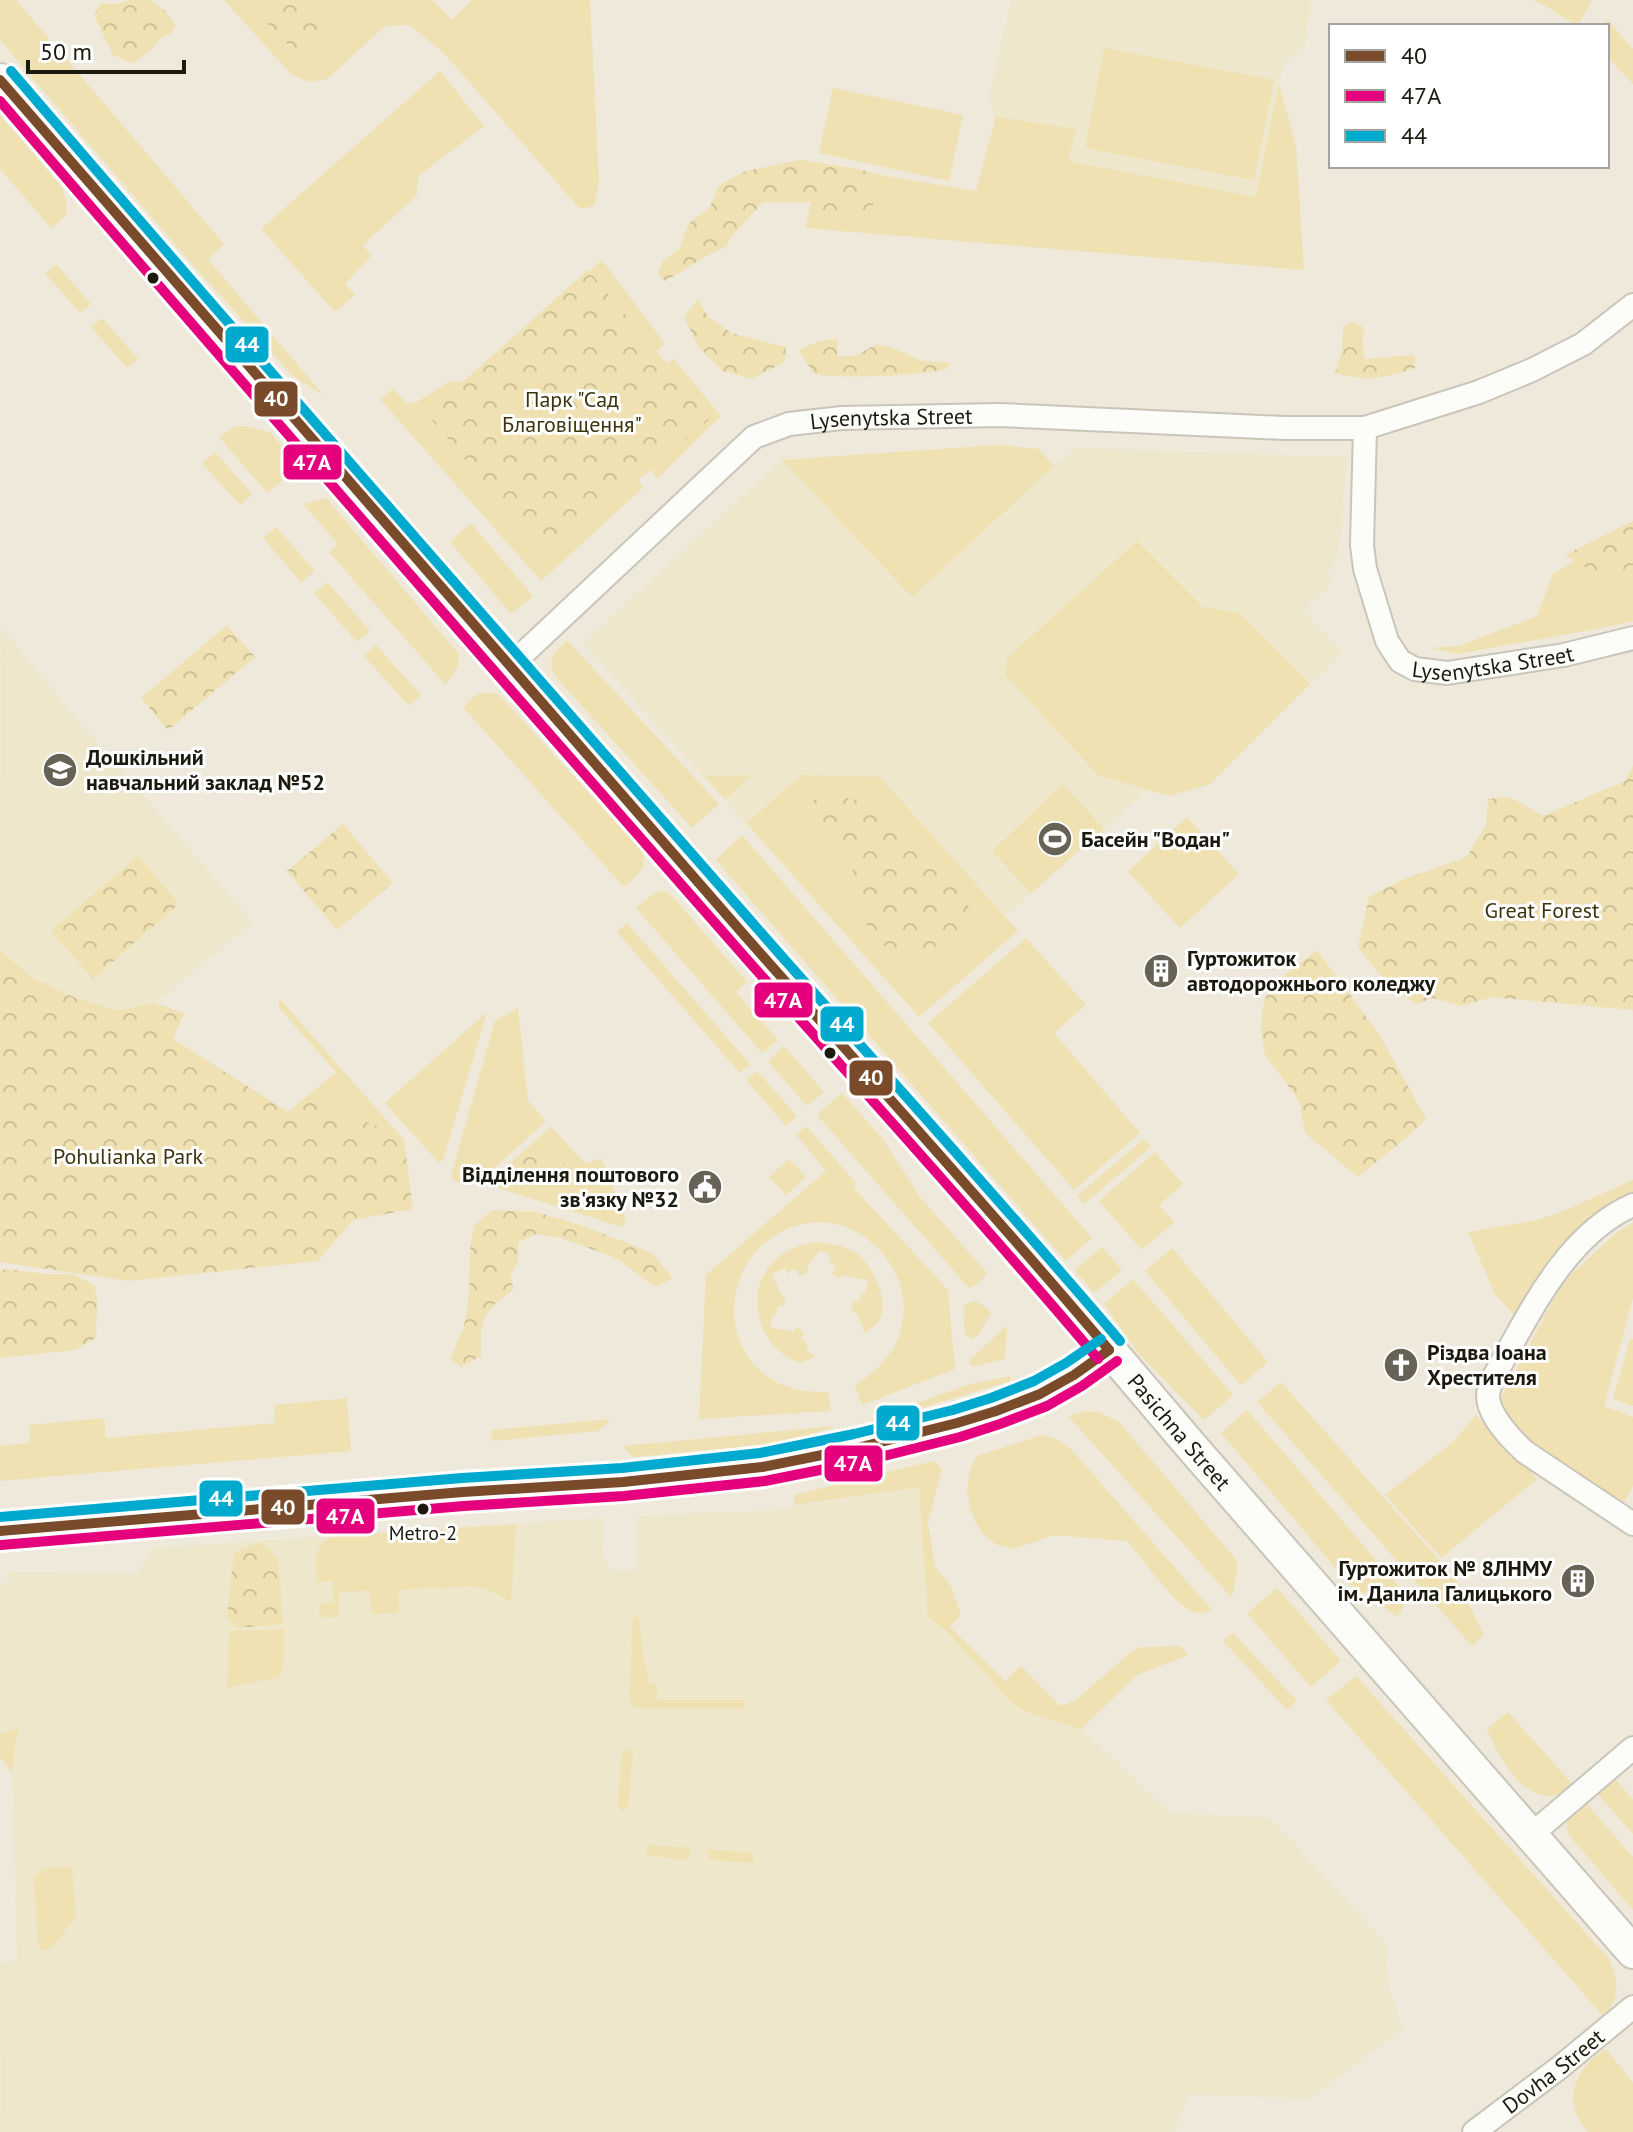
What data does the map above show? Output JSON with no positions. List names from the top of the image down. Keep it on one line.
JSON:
{"streets":{"main road":["Pasichna Street"],"street":["Lysenytska Street","Dovha Street"]},"crossings":[["Lysenytska Street","Pasichna Street"]],"parks":["Парк \"Сад Благовіщення\"","Great Forest","Pohulianka Park"],"places":{"school or university":["Дошкільний навчальний заклад №52"],"sports":["Басейн \"Водан\""],"building":["Гуртожиток автодорожнього коледжу","Гуртожиток № 8ЛНМУ ім. Данила Галицького"],"public building":["Відділення поштового зв'язку №32"],"church":["Різдва Іоана Хрестителя"],"other":["Metro-2"]},"lines":["transit line 44","transit line 40","transit line 47А"],"legend":["40","47А","44"],"scale_bar":"50 m"}
